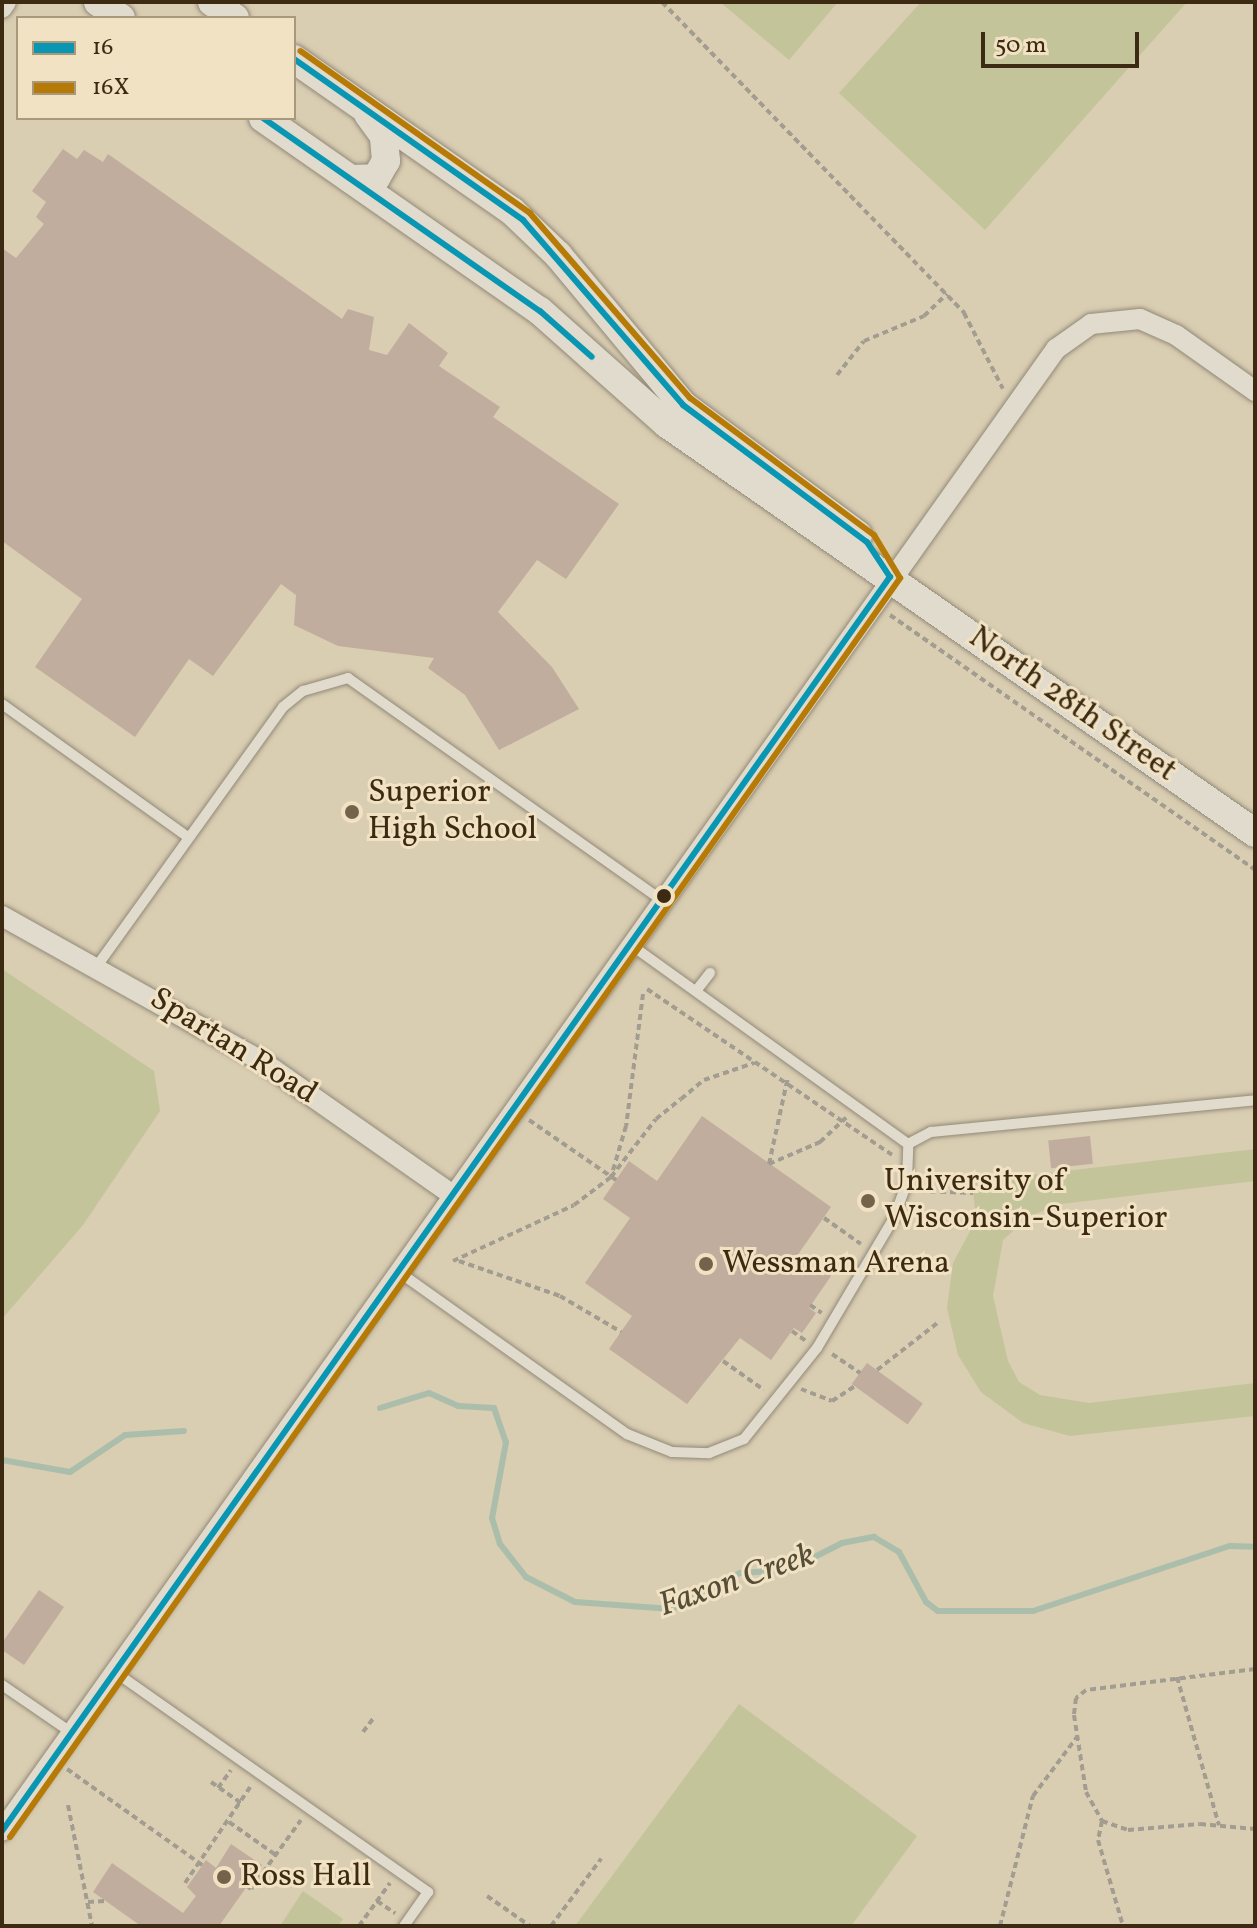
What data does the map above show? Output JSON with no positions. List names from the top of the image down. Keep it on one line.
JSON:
{"streets":{"main road":["North 28th Street"],"street":["Spartan Road"]},"water":["Faxon Creek"],"places":["Superior High School","University of Wisconsin-Superior","Wessman Arena","Ross Hall"],"lines":["transit line 16X","transit line 16"],"legend":["16","16X"],"scale_bar":"50 m"}
